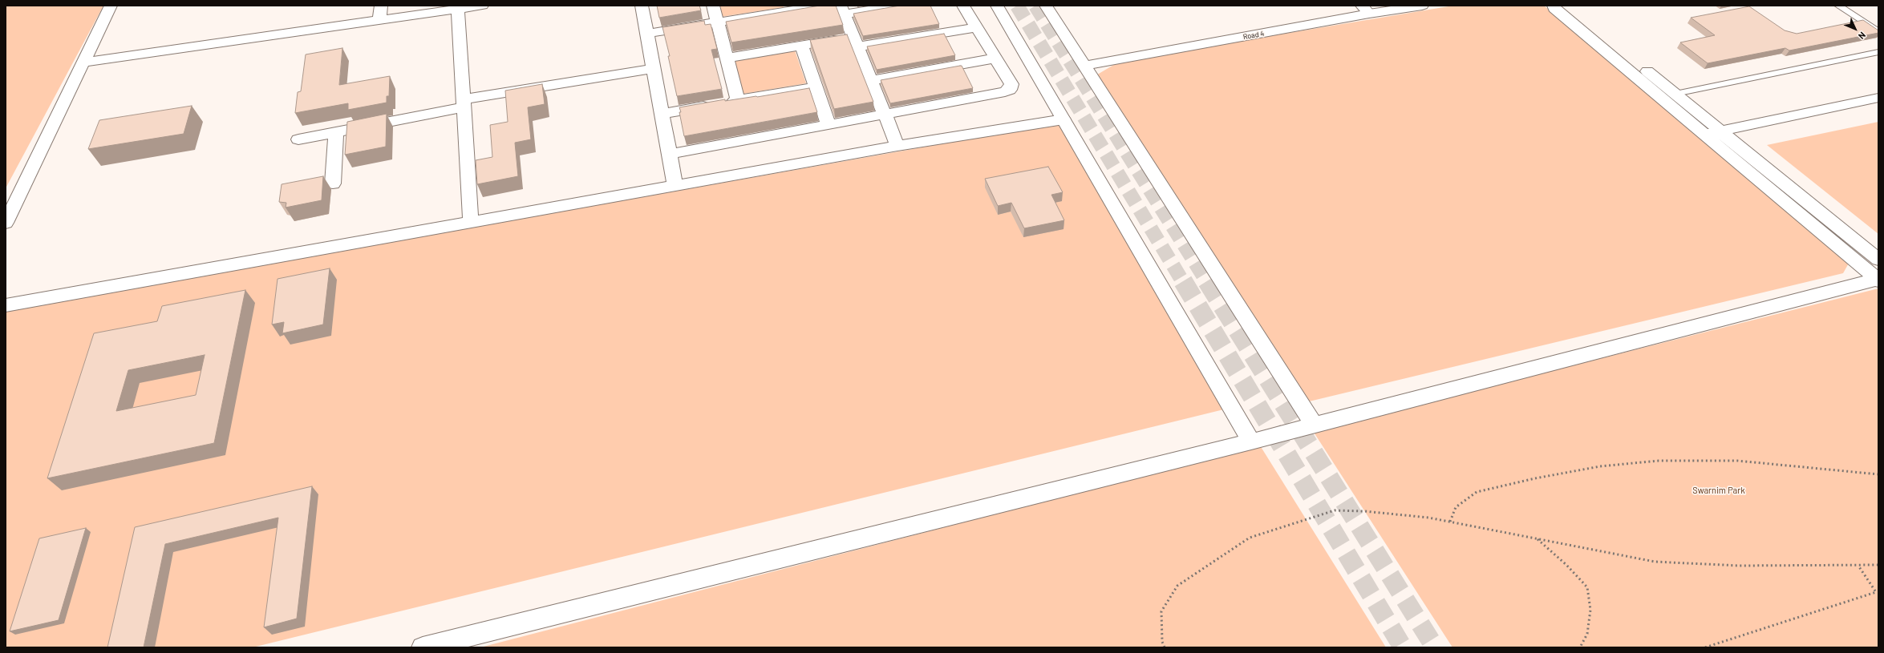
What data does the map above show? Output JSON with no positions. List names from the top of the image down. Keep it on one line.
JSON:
{"streets":{"street":["Road 4"]},"parks":["Swarnim Park"],"north":"bottom right"}
